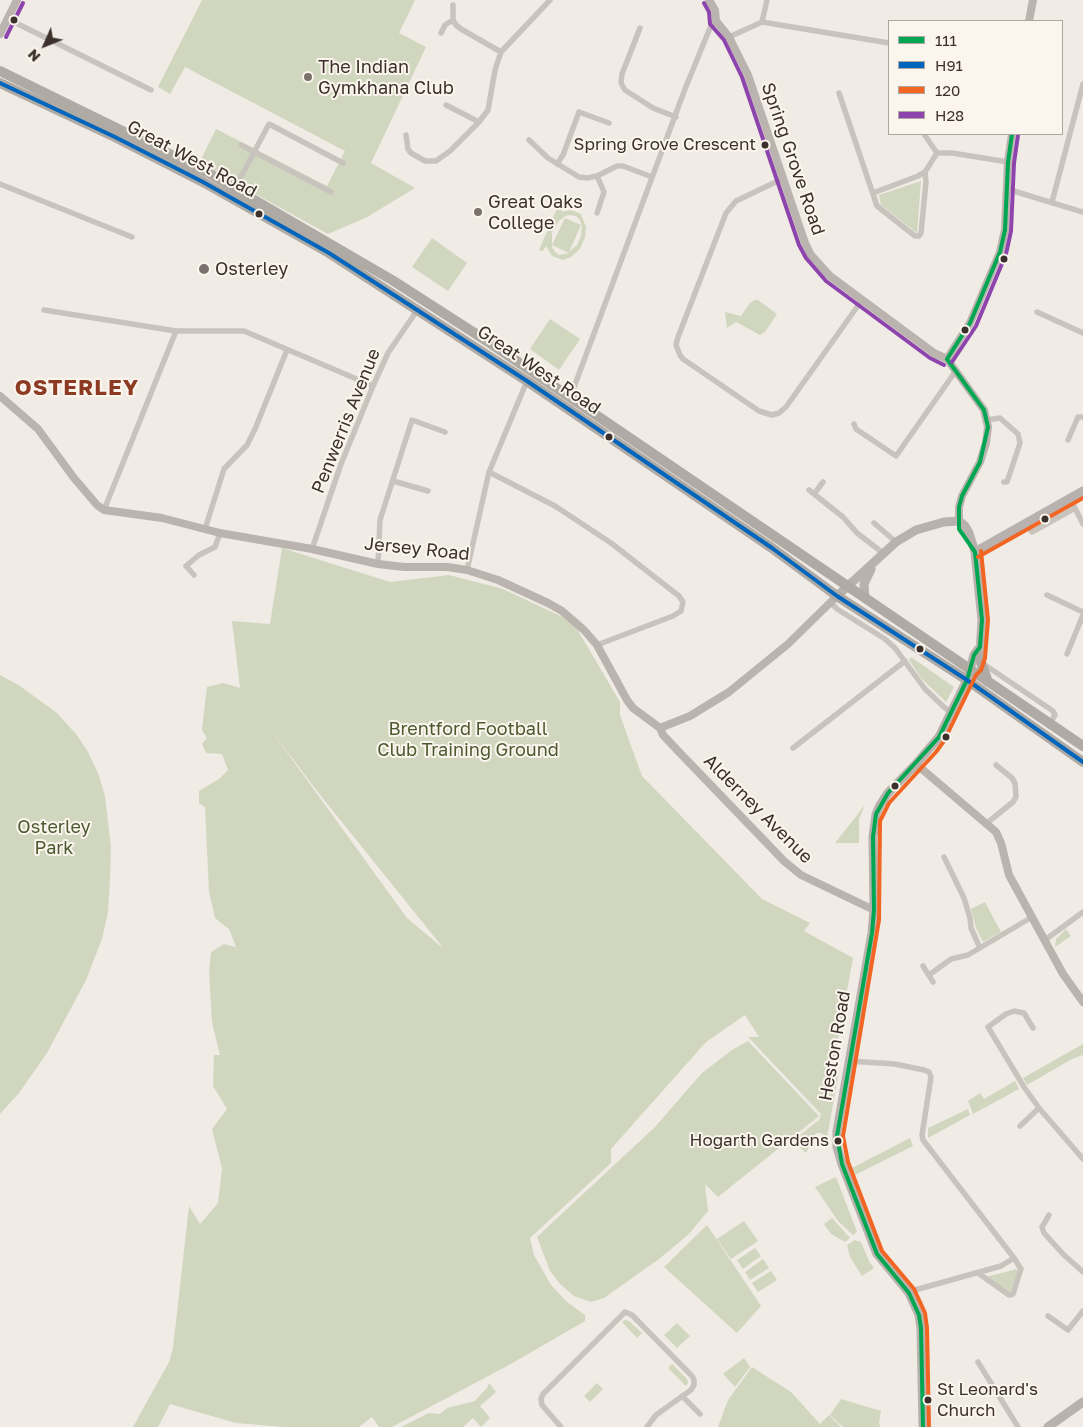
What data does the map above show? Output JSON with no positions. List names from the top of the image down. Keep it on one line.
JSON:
{"streets":{"highway":["Great West Road"],"main road":["Heston Road"],"street":["Spring Grove Road","Penwerris Avenue","Jersey Road","Alderney Avenue"]},"crossings":[["Great West Road","Penwerris Avenue"],["Great West Road","Heston Road"],["Penwerris Avenue","Jersey Road"],["Jersey Road","Alderney Avenue"],["Alderney Avenue","Heston Road"]],"districts":["OSTERLEY"],"parks":["Brentford Football Club Training Ground","Osterley Park"],"places":["The Indian Gymkhana Club","Spring Grove Crescent","Great Oaks College","Osterley","Hogarth Gardens","St Leonard's Church"],"lines":["transit line H28","transit line H91","transit line 111","transit line 120"],"legend":["111","H91","120","H28"],"north":"bottom left"}
